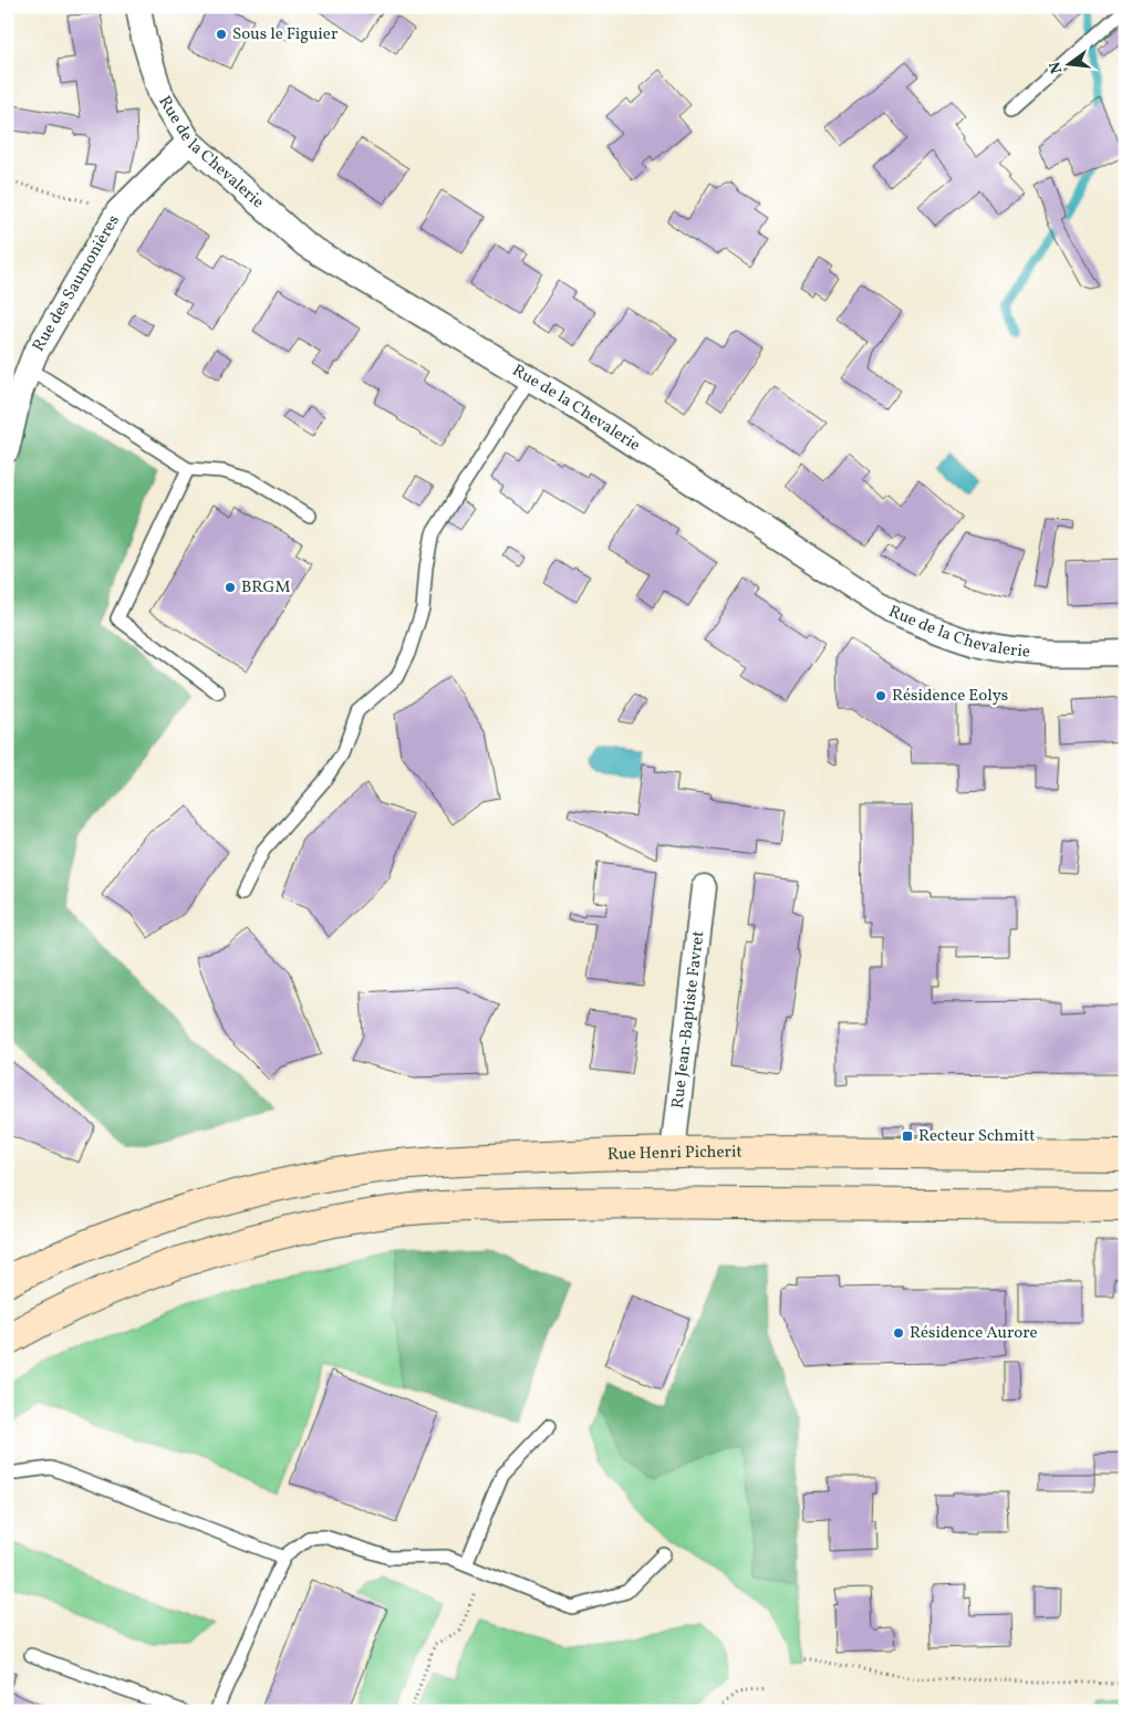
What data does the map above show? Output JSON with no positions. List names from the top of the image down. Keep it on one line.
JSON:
{"streets":{"main road":["Rue Henri Picherit"],"street":["Rue de la Chevalerie","Rue des Saumonières","Rue Jean-Baptiste Favret"]},"crossings":[["Rue de la Chevalerie","Rue des Saumonières"],["Rue Jean-Baptiste Favret","Rue Henri Picherit"]],"places":{"other":["Sous le Figuier","BRGM","Résidence Eolys","Résidence Aurore"],"transit":["Recteur Schmitt"]},"north":"left"}
